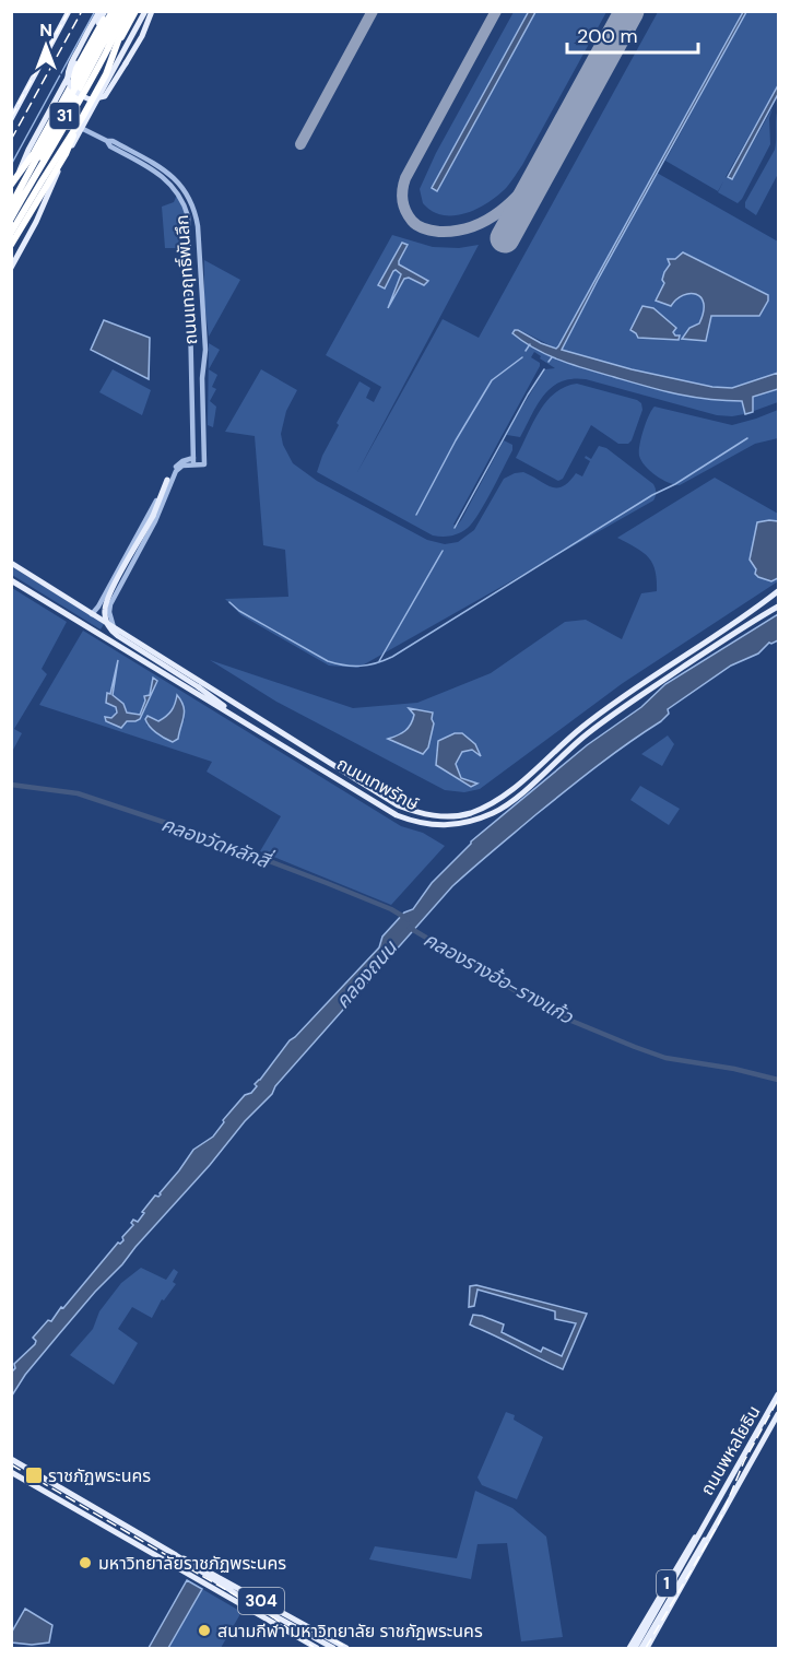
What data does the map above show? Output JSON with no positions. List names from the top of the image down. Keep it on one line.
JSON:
{"streets":{"highway":["31"],"main road":["ถนนเทพรักษ์","ถนนพหลโยธิน","1","304"],"street":["ถนนเทวฤทธิ์พันลึก"]},"crossings":[["31","ถนนเทวฤทธิ์พันลึก"]],"water":["คลองวัดหลักสี่","คลองถนน","คลองรางอ้อ-รางแก้ว"],"places":{"transit":["ราชภัฏพระนคร"],"other":["มหาวิทยาลัยราชภัฏพระนคร","สนามกีฬา มหาวิทยาลัย ราชภัฎพระนคร"]},"scale_bar":"200 m","north":"top"}
